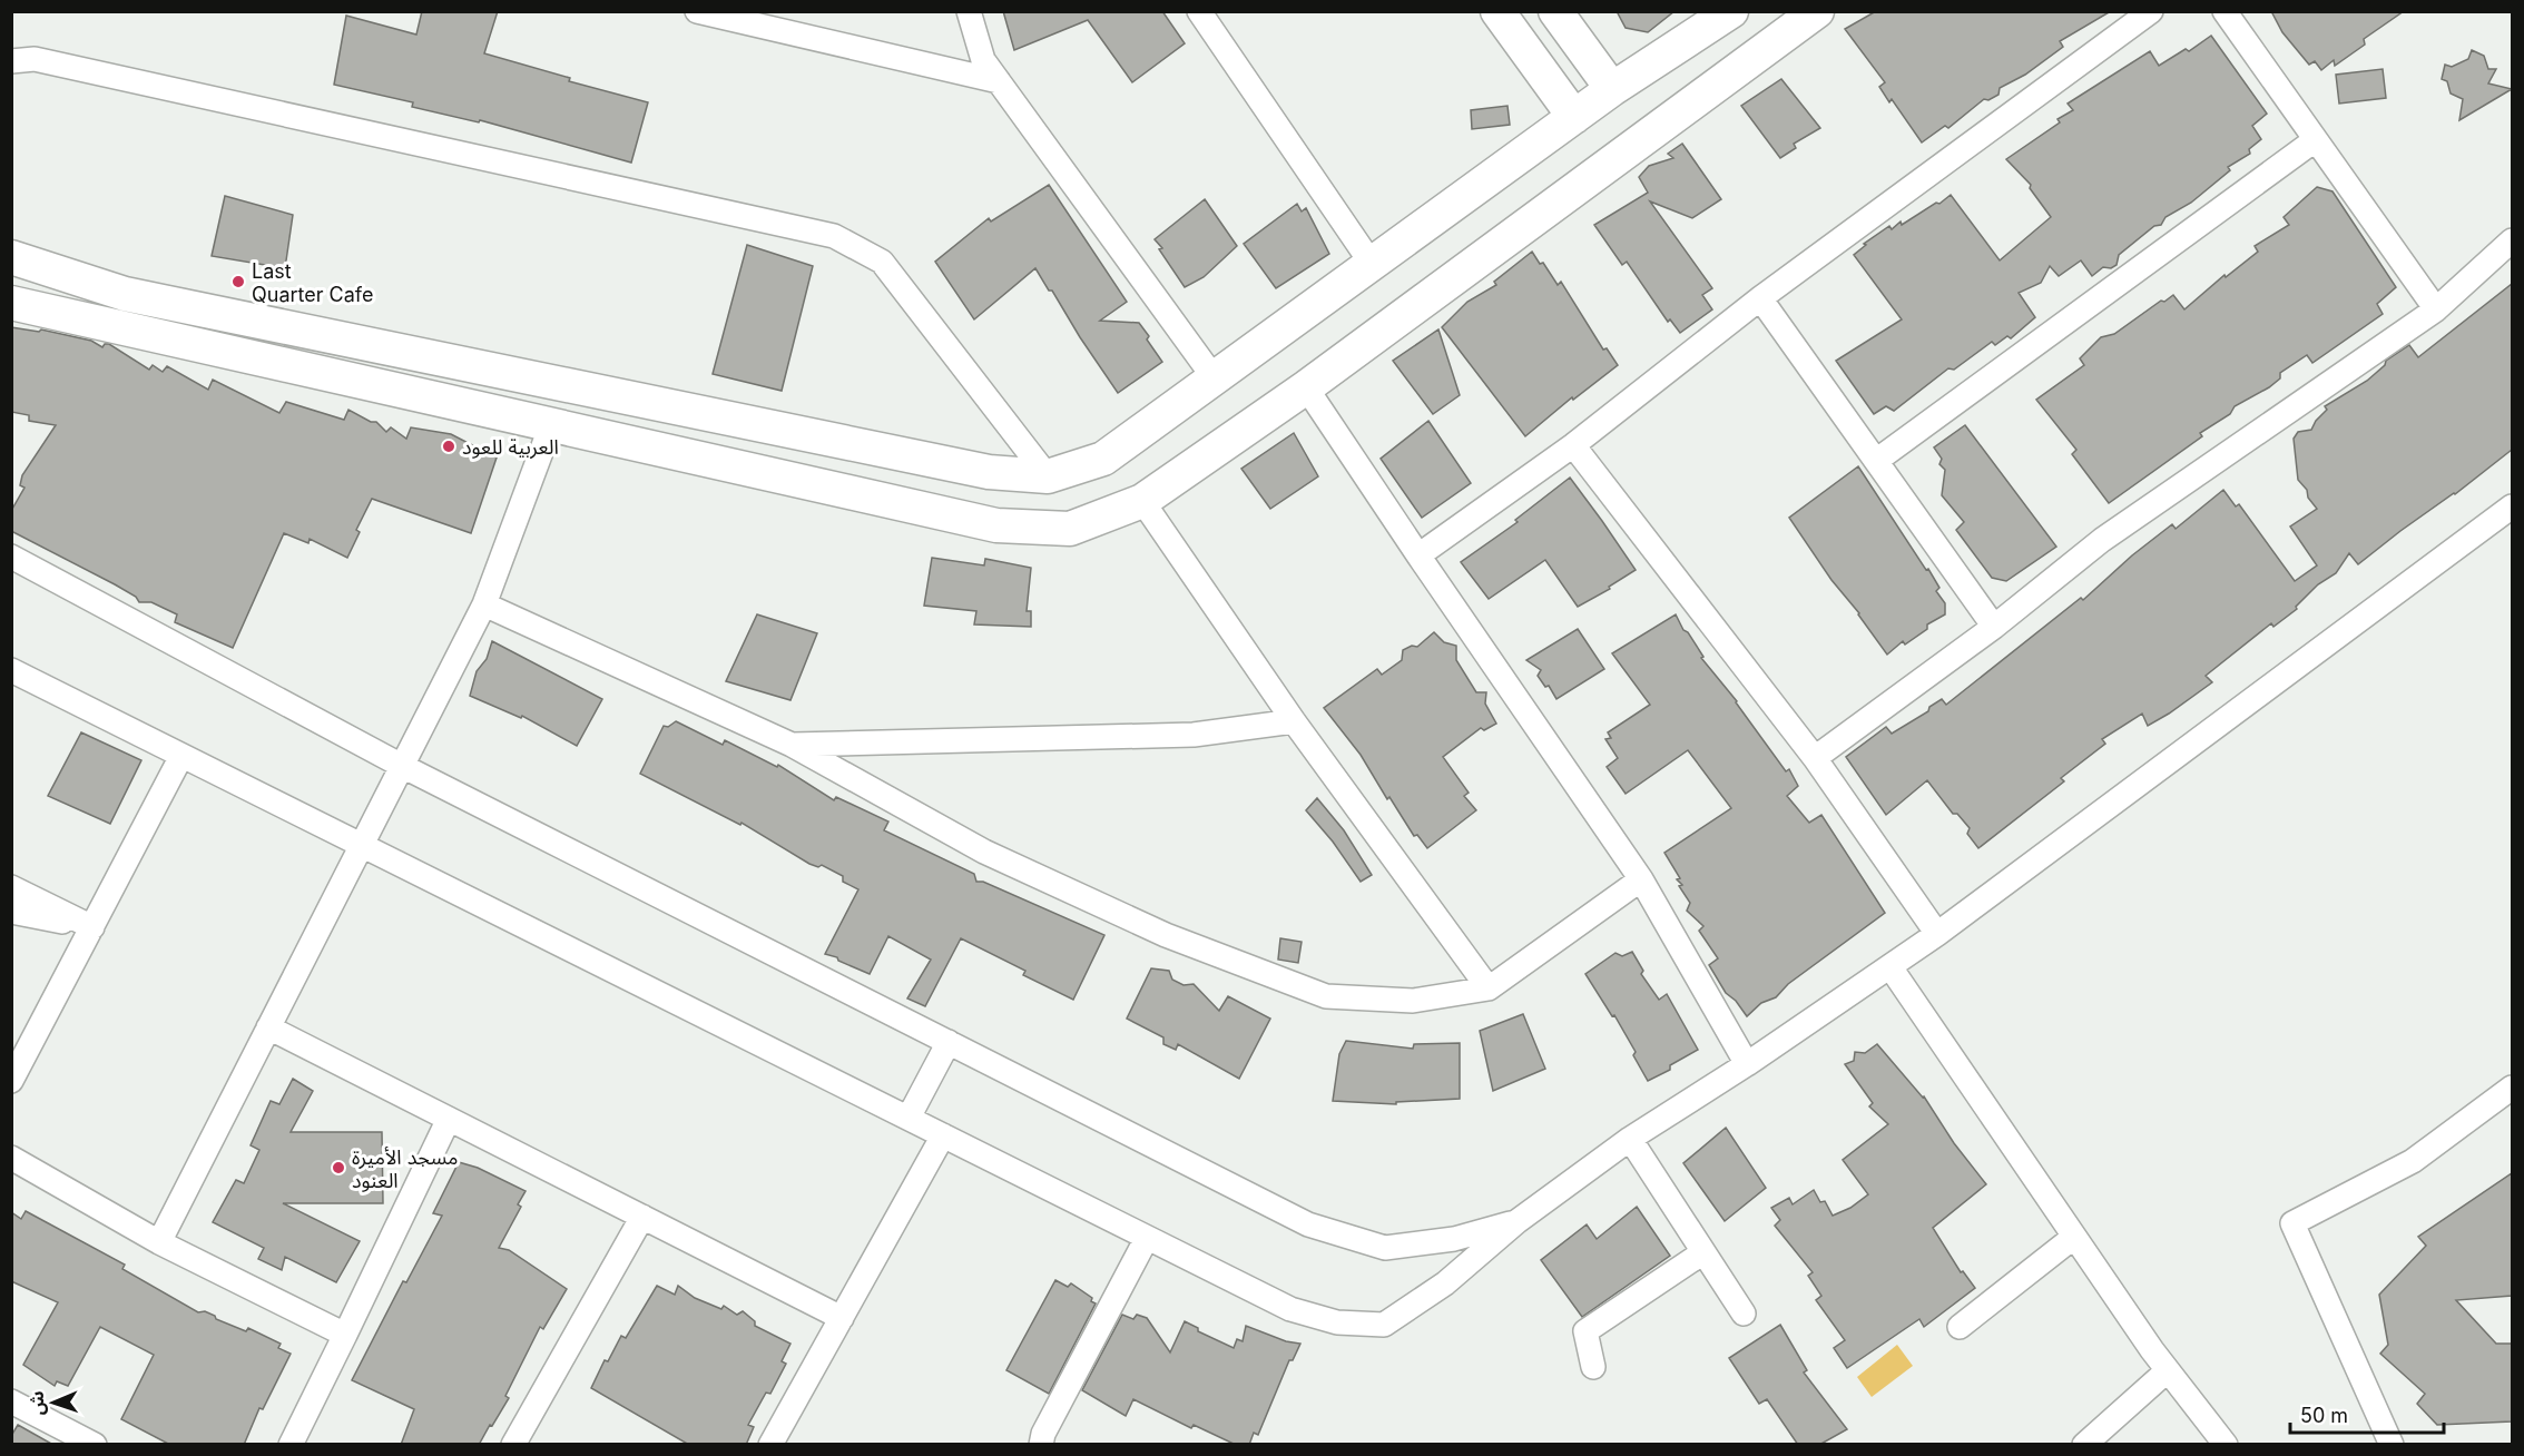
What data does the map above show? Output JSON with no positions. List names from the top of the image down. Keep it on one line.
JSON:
{"places":["Last Quarter Cafe","العربية للعود","مسجد الأميرة العنود"],"scale_bar":"50 m","north":"left"}
